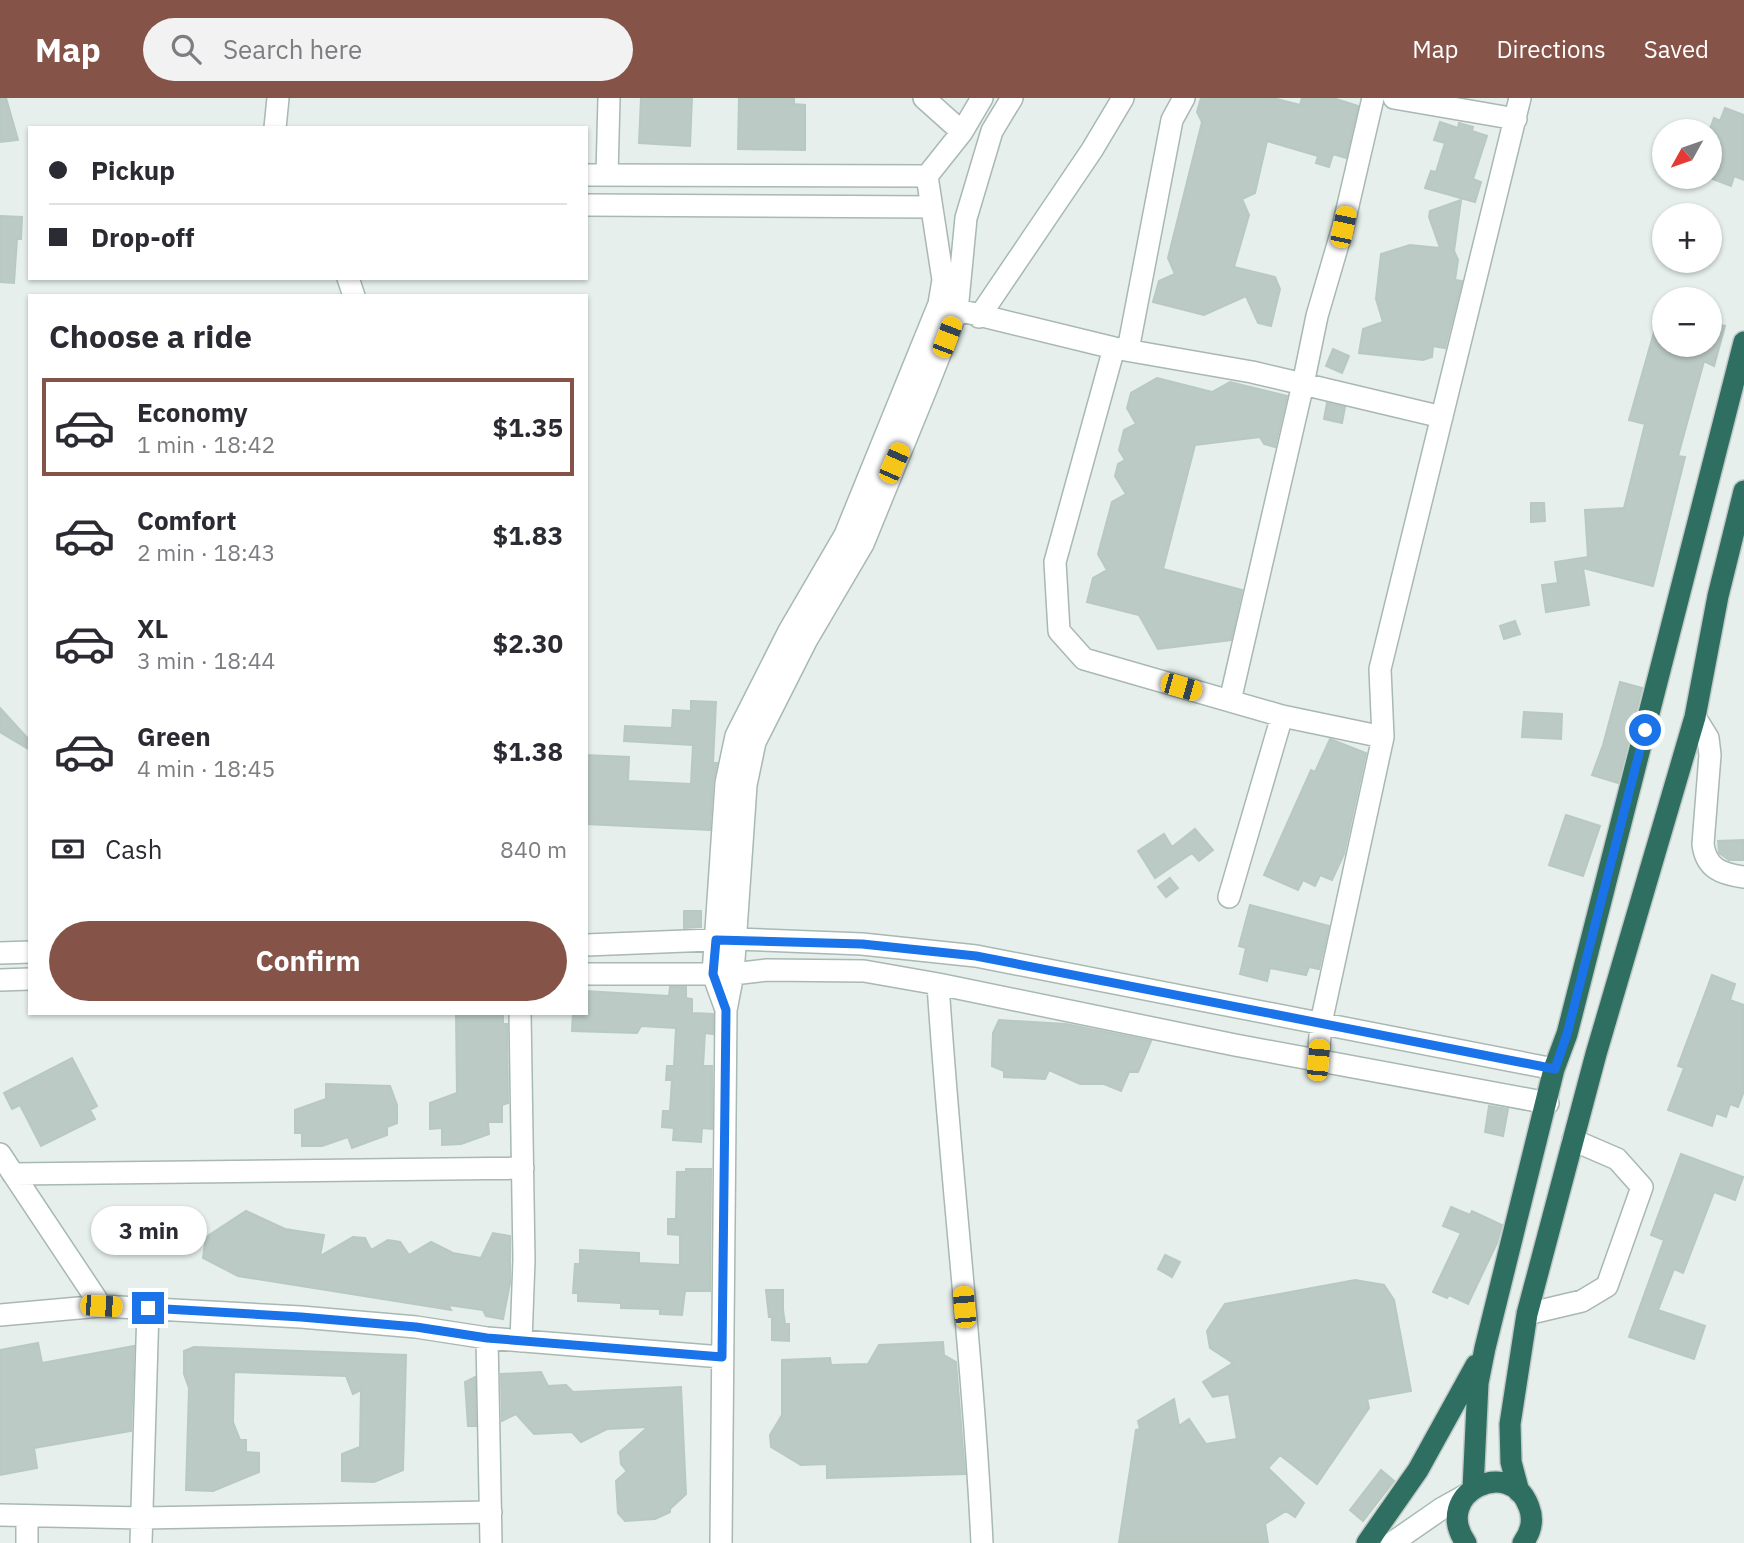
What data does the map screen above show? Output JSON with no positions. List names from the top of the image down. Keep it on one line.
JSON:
{"north":"bottom left","page":{"header":"Map","search":"Search here","nav":["Map","Directions","Saved"],"map_buttons":["+","−"],"banner":["Pickup","Drop-off"],"heading":"Choose a ride","list":[{"name":"Economy","note":"1 min · 18:42","value":"$1.35"},{"name":"Comfort","note":"2 min · 18:43","value":"$1.83"},{"name":"XL","note":"3 min · 18:44","value":"$2.30"},{"name":"Green","note":"4 min · 18:45","value":"$1.38"}],"pay":["Cash","840 m"],"buttons":"Confirm","bubble":"3 min"}}
